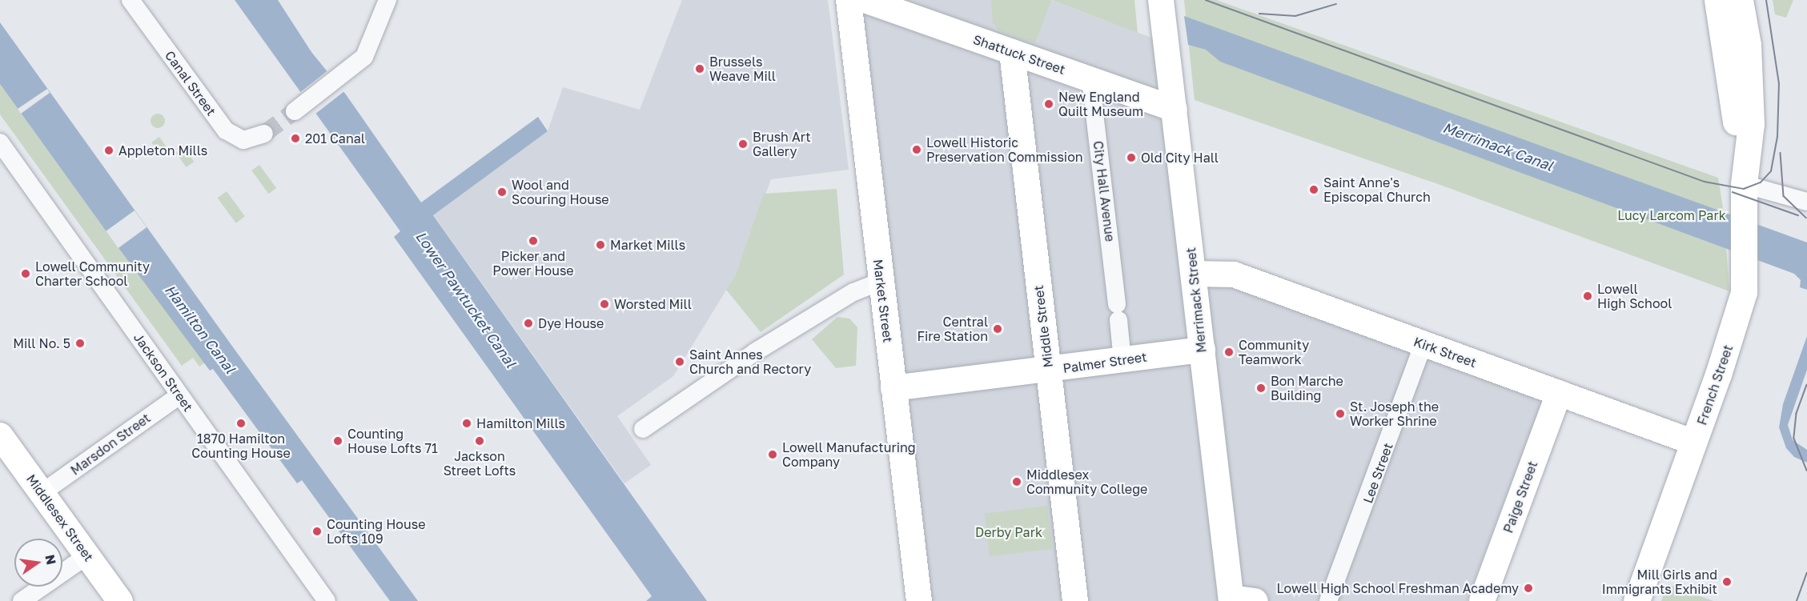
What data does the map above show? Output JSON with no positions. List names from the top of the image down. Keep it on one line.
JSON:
{"streets":{"main road":["French Street"],"street":["Shattuck Street","Canal Street","City Hall Avenue","Merrimack Street","Market Street","Middle Street","Kirk Street","Palmer Street","Jackson Street","Marsdon Street","Lee Street","Paige Street","Middlesex Street"]},"crossings":[["Shattuck Street","City Hall Avenue"],["Shattuck Street","Merrimack Street"],["Shattuck Street","Middle Street"],["City Hall Avenue","Palmer Street"],["Merrimack Street","Kirk Street"],["Merrimack Street","Palmer Street"],["Market Street","Palmer Street"],["Middle Street","Palmer Street"],["Kirk Street","French Street"],["Kirk Street","Lee Street"],["Kirk Street","Paige Street"],["Jackson Street","Marsdon Street"],["Marsdon Street","Middlesex Street"]],"water":["Merrimack Canal","Lower Pawtucket Canal","Hamilton Canal"],"parks":["Lucy Larcom Park","Derby Park"],"places":["Brussels Weave Mill","New England Quilt Museum","201 Canal","Brush Art Gallery","Lowell Historic Preservation Commission","Appleton Mills","Old City Hall","Saint Anne's Episcopal Church","Wool and Scouring House","Picker and Power House","Market Mills","Lowell Community Charter School","Lowell High School","Worsted Mill","Dye House","Central Fire Station","Mill No. 5","Community Teamwork","Saint Annes Church and Rectory","Bon Marche Building","St. Joseph the Worker Shrine","1870 Hamilton Counting House","Hamilton Mills","Counting House Lofts 71","Jackson Street Lofts","Lowell Manufacturing Company","Middlesex Community College","Counting House Lofts 109","Mill Girls and Immigrants Exhibit","Lowell High School Freshman Academy"],"north":"right"}
